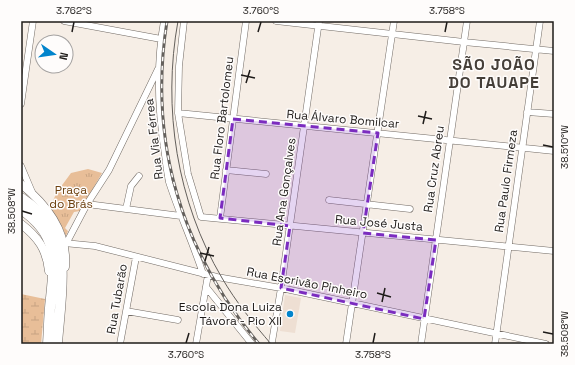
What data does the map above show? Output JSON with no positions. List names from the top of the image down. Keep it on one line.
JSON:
{"streets":{"street":["Rua Floro Bartolomeu","Rua Álvaro Bomilcar","Rua Via Férrea","Rua Cruz Abreu","Rua Paulo Firmeza","Rua Ana Gonçalves","Rua José Justa","Rua Escrivão Pinheiro","Rua Tubarão"]},"crossings":[["Rua Floro Bartolomeu","Rua Álvaro Bomilcar"],["Rua Floro Bartolomeu","Rua José Justa"],["Rua Álvaro Bomilcar","Rua Cruz Abreu"],["Rua Álvaro Bomilcar","Rua Paulo Firmeza"],["Rua Álvaro Bomilcar","Rua Ana Gonçalves"],["Rua Álvaro Bomilcar","Rua José Justa"],["Rua Via Férrea","Rua Escrivão Pinheiro"],["Rua Cruz Abreu","Rua José Justa"],["Rua Cruz Abreu","Rua Escrivão Pinheiro"],["Rua Paulo Firmeza","Rua José Justa"],["Rua Paulo Firmeza","Rua Escrivão Pinheiro"],["Rua Ana Gonçalves","Rua José Justa"],["Rua Ana Gonçalves","Rua Escrivão Pinheiro"],["Rua Escrivão Pinheiro","Rua Tubarão"]],"districts":["SÃO JOÃO DO TAUAPE"],"parks":["Praça do Brás"],"places":["Escola Dona Luiza Távora - Pio XII"],"north":"right","coordinates":["3.762°S","3.760°S","3.758°S","38.510°W","38.508°W"]}
